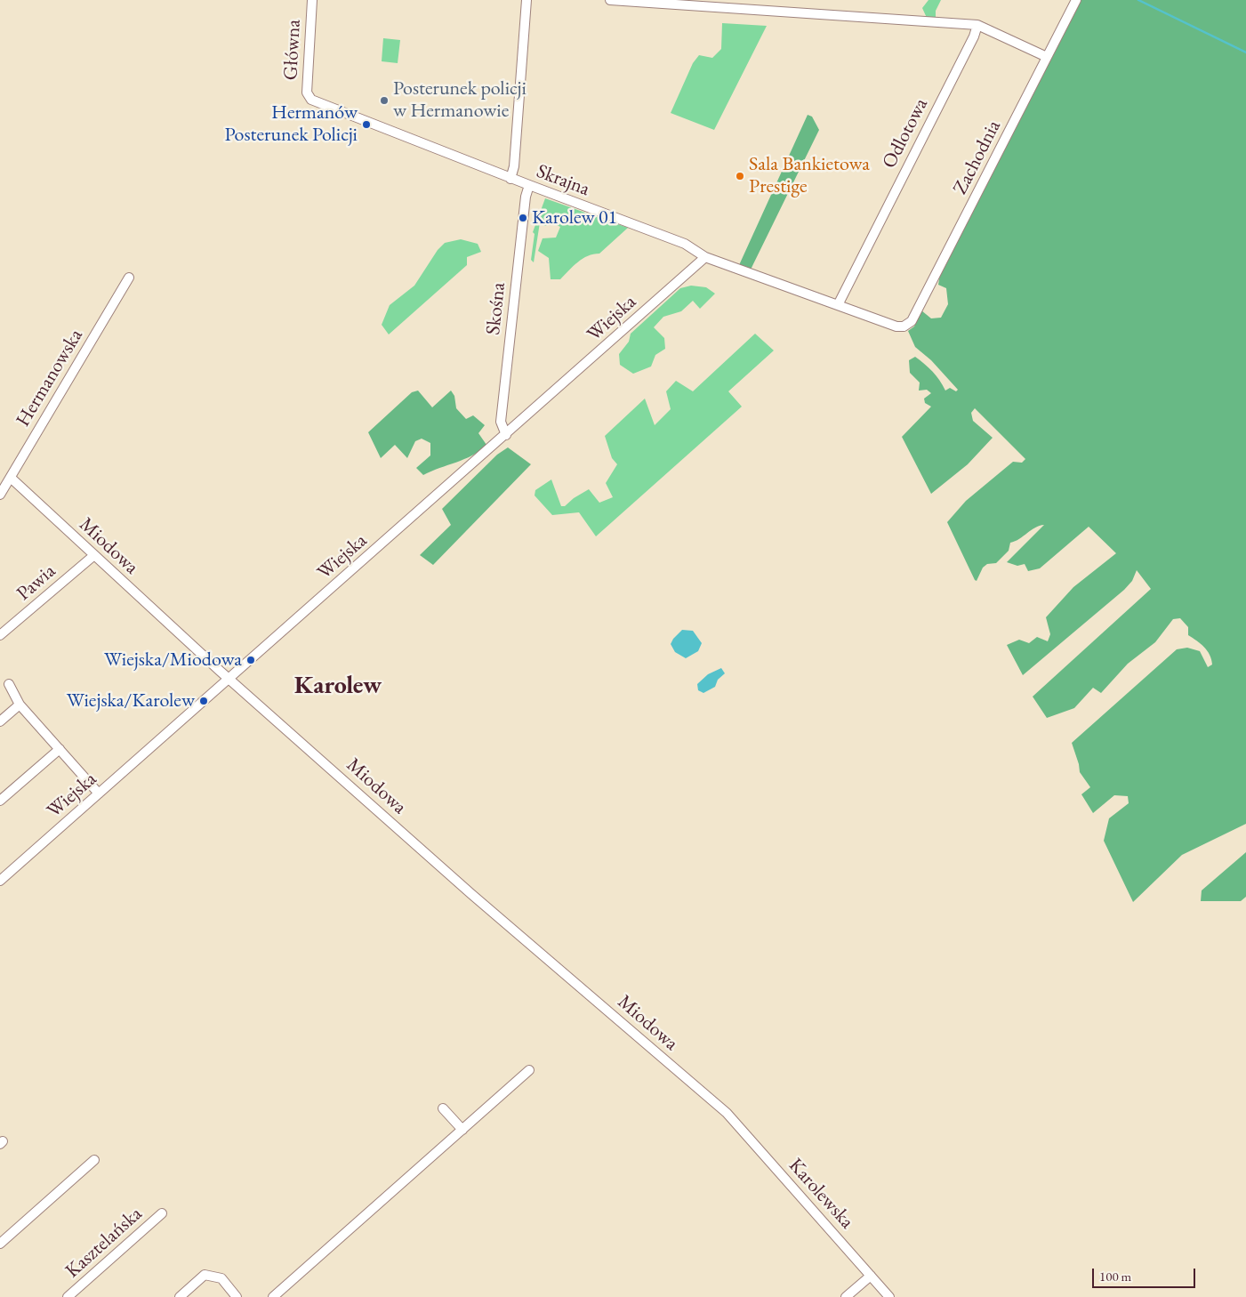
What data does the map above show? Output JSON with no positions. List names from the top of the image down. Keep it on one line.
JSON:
{"streets":{"street":["Główna","Odlotowa","Zachodnia","Skrajna","Skośna","Wiejska","Hermanowska","Miodowa","Pawia","Karolewska","Kasztelańska"]},"crossings":[["Główna","Skrajna"],["Odlotowa","Skrajna"],["Zachodnia","Skrajna"],["Skrajna","Skośna"],["Skrajna","Wiejska"],["Skośna","Wiejska"],["Wiejska","Miodowa"],["Hermanowska","Miodowa"],["Miodowa","Pawia"],["Miodowa","Karolewska"]],"districts":["Karolew"],"places":["Posterunek policji w Hermanowie","Hermanów Posterunek Policji","Sala Bankietowa Prestige","Karolew 01","Wiejska/Miodowa","Wiejska/Karolew"],"scale_bar":"100 m"}
